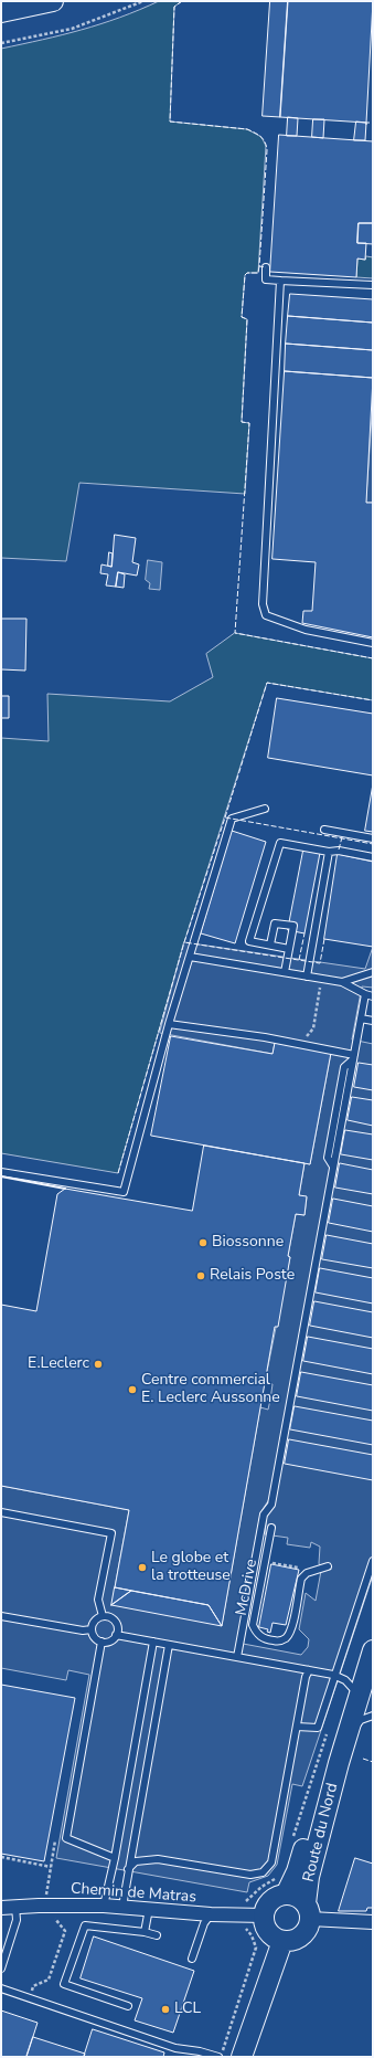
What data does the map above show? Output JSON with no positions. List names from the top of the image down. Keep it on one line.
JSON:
{"streets":{"main road":["Route du Nord"],"street":["Chemin de Matras"],"lane":["McDrive"]},"crossings":[["Route du Nord","Chemin de Matras"]],"places":["Biossonne","Relais Poste","E.Leclerc","Centre commercial E. Leclerc Aussonne","Le globe et la trotteuse","LCL"]}
